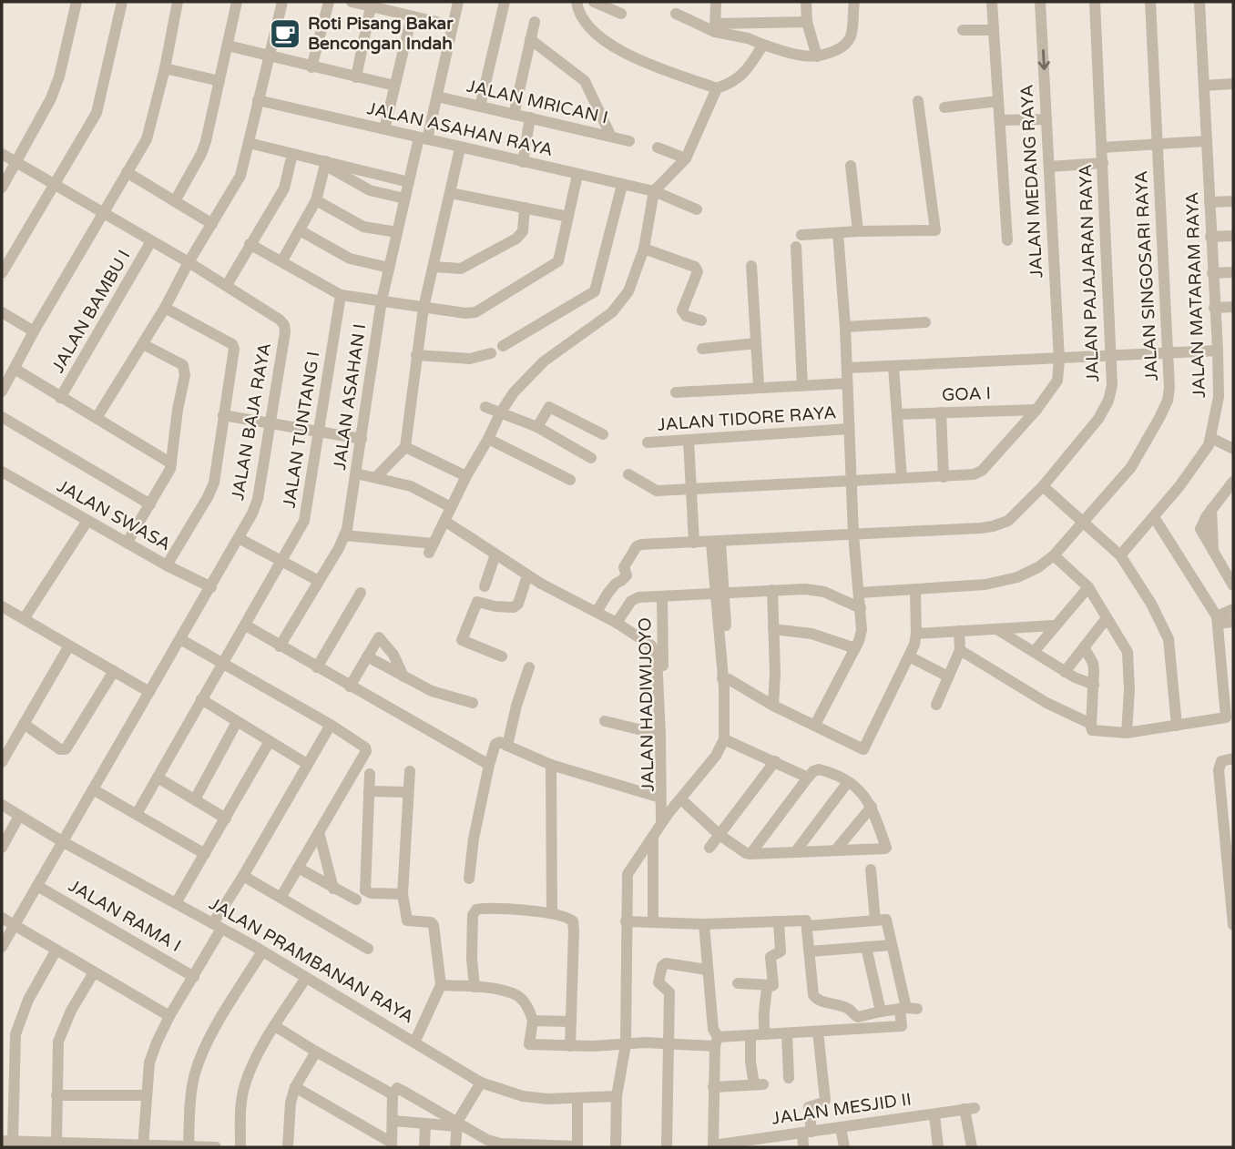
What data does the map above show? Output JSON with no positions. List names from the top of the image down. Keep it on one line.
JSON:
{"streets":{"street":["JALAN MRICAN I","JALAN ASAHAN RAYA","JALAN MEDANG RAYA","JALAN PAJAJARAN RAYA","JALAN SINGOSARI RAYA","JALAN MATARAM RAYA","JALAN BAMBU I","GOA I","JALAN ASAHAN I","JALAN TIDORE RAYA","JALAN BAJA RAYA","JALAN TUNTANG I","JALAN SWASA","JALAN HADIWIJOYO","JALAN RAMA I","JALAN PRAMBANAN RAYA","JALAN MESJID II"]},"crossings":[["JALAN MRICAN I","JALAN ASAHAN I"],["JALAN ASAHAN RAYA","JALAN ASAHAN I"],["JALAN MEDANG RAYA","GOA I"],["JALAN BAMBU I","JALAN BAJA RAYA"],["JALAN BAJA RAYA","JALAN SWASA"],["JALAN BAJA RAYA","JALAN RAMA I"],["JALAN BAJA RAYA","JALAN PRAMBANAN RAYA"]],"places":{"cafe":["Roti Pisang Bakar Bencongan Indah"]}}
